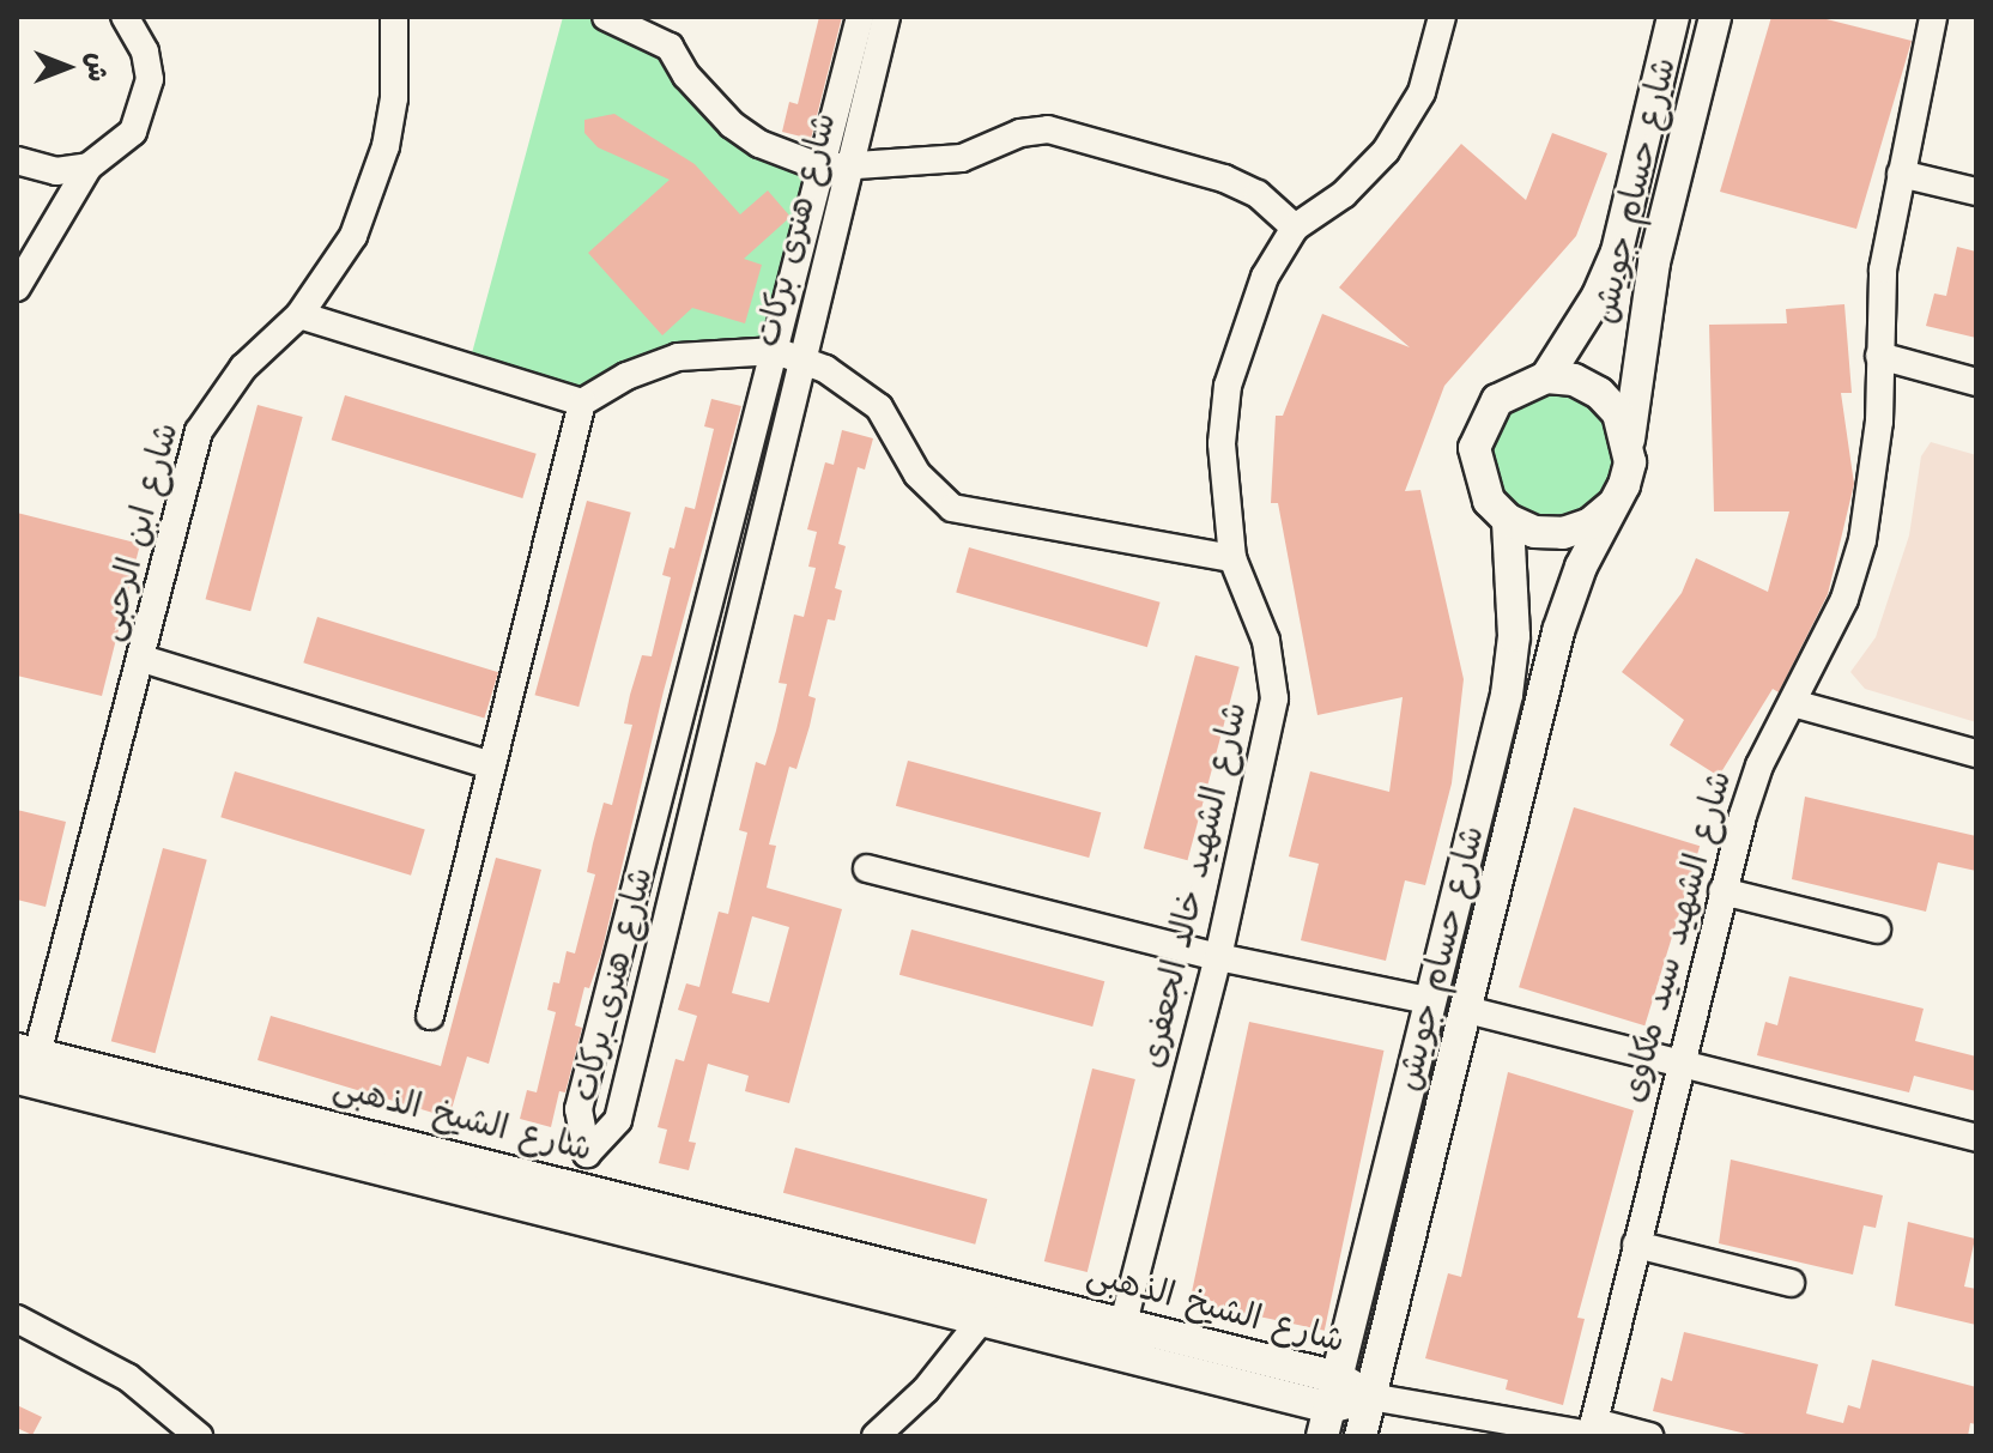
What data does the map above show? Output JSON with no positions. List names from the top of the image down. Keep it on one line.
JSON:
{"streets":{"street":["شارع حسام جويش","شارع هنرى بركات","شارع ابن الرحبى","شارع الشهيد خالد الجعفرى","شارع الشهيد سيد مكاوى","شارع الشيخ الذهبى"]},"crossings":[["شارع حسام جويش","شارع الشيخ الذهبى"],["شارع ابن الرحبى","شارع الشيخ الذهبى"],["شارع الشهيد خالد الجعفرى","شارع الشيخ الذهبى"]],"north":"right"}
